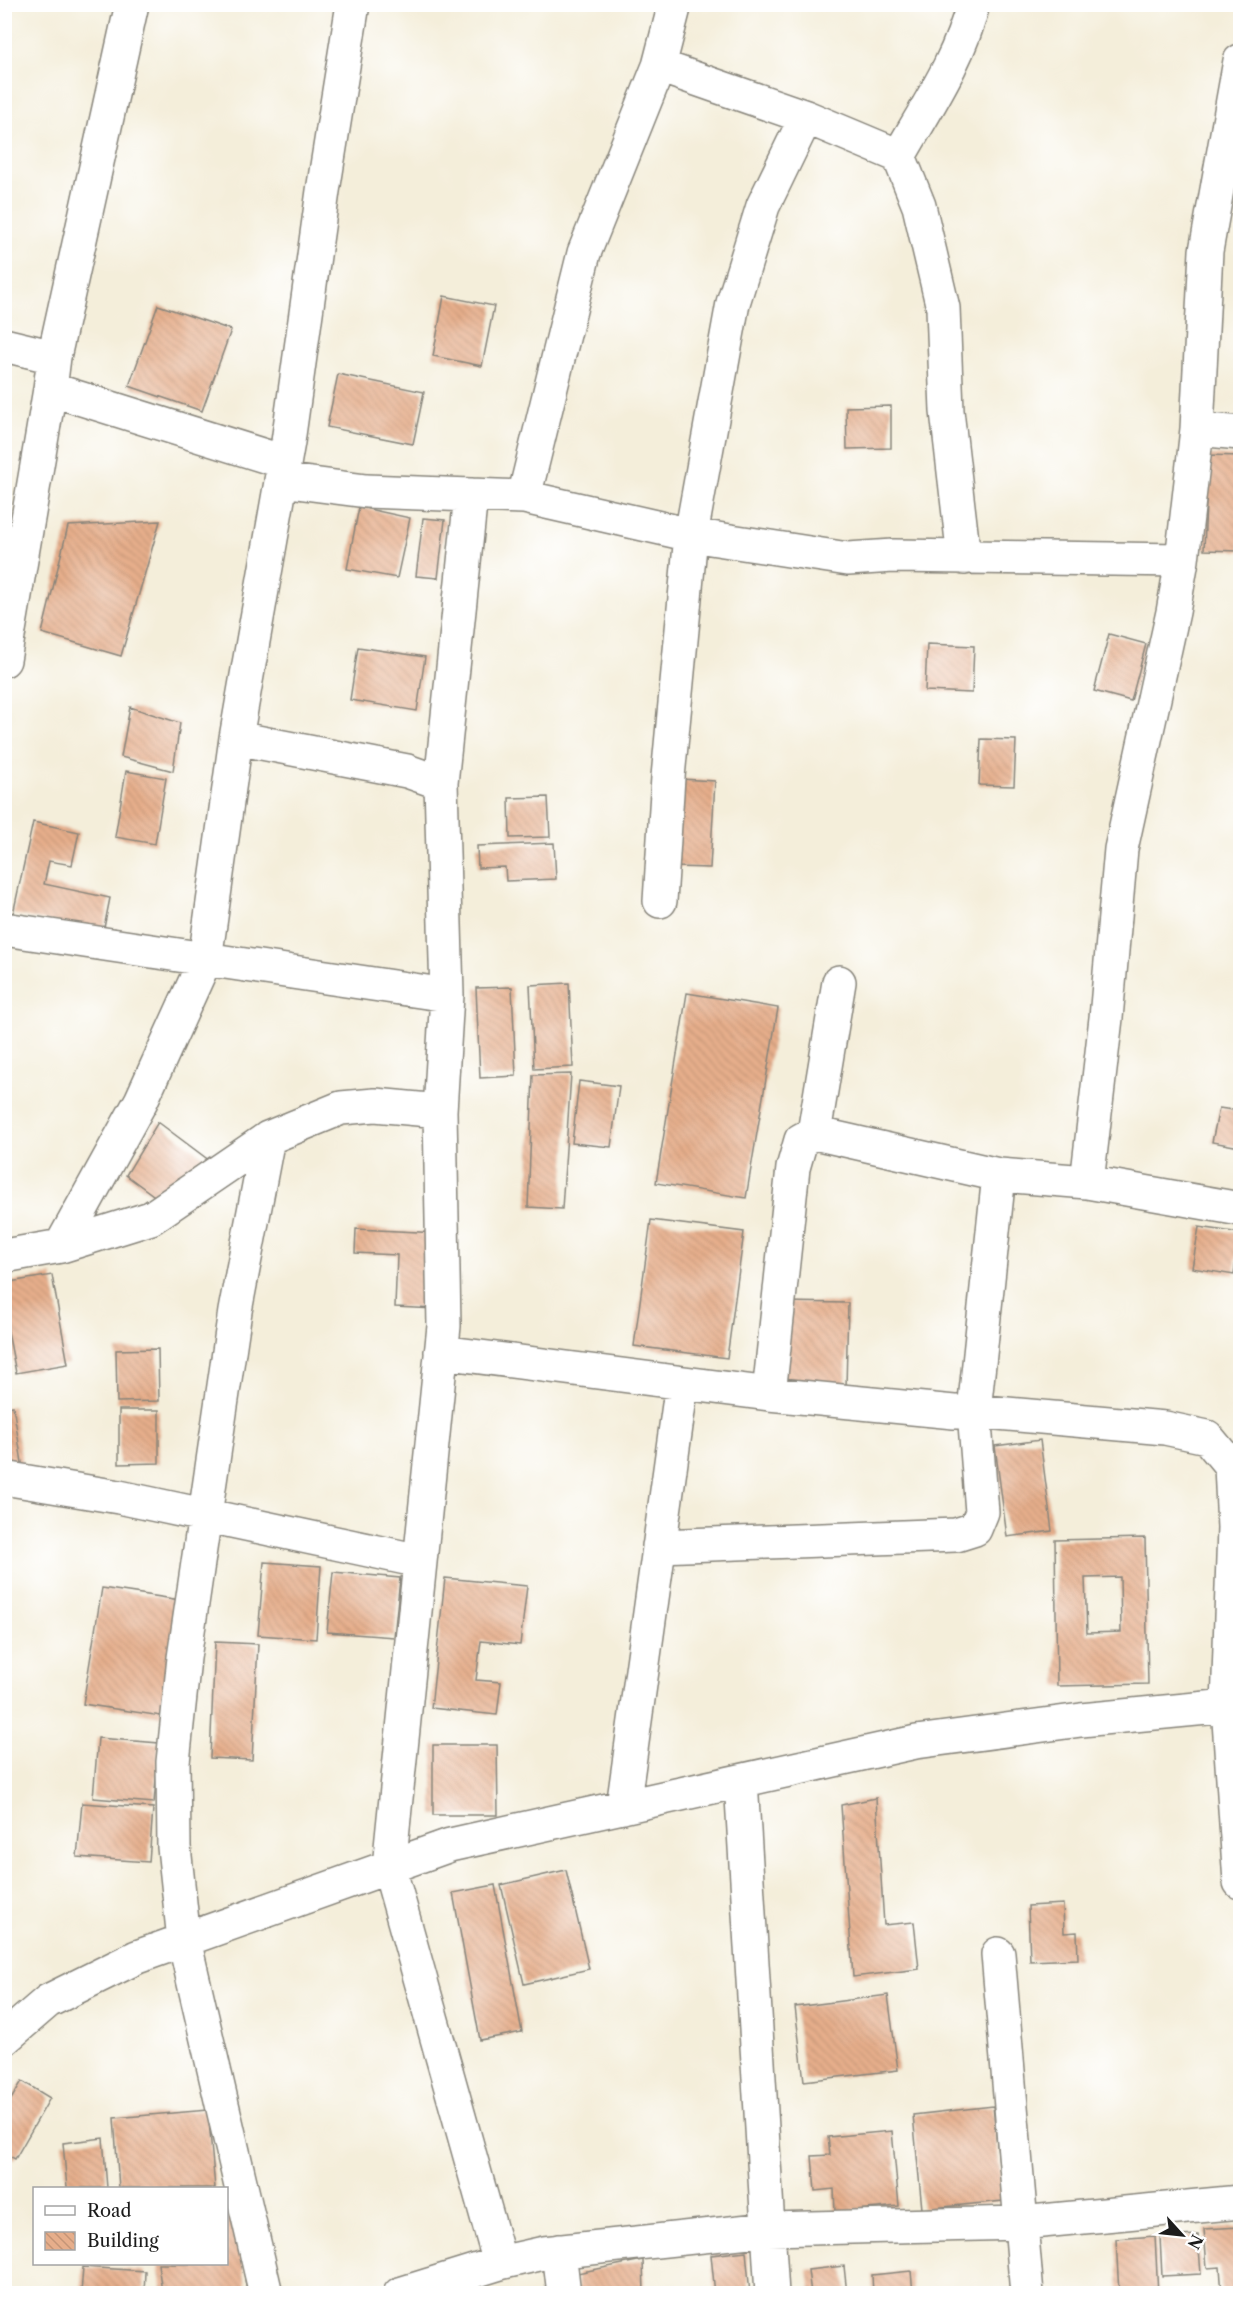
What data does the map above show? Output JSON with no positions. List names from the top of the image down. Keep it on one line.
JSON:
{"legend":["Road","Building"],"north":"bottom right"}
